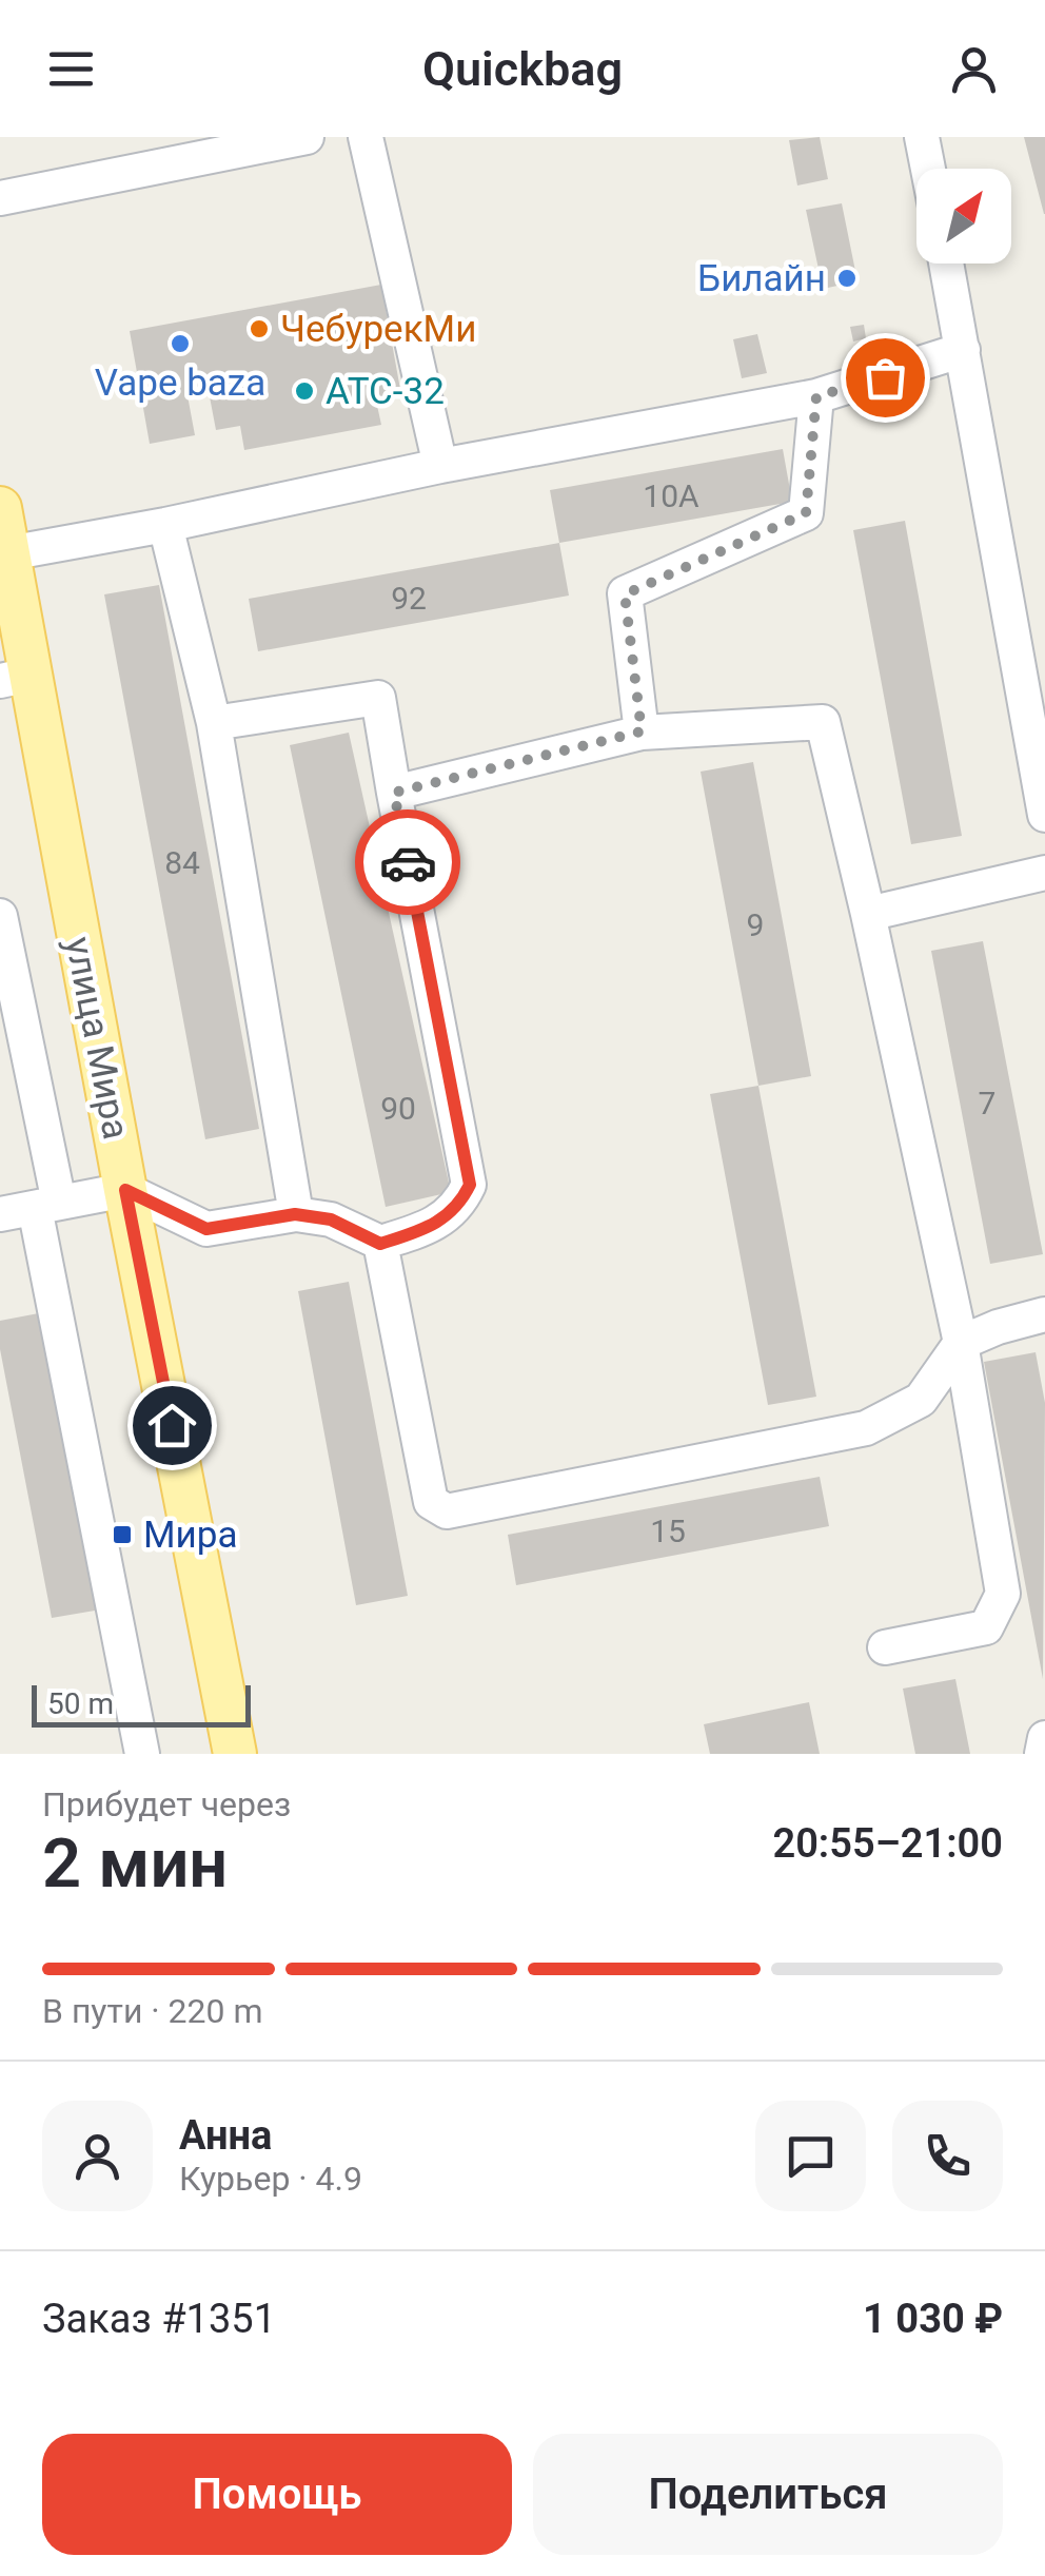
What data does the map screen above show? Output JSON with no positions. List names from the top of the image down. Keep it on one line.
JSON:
{"streets":{"main road":["улица Мира"]},"places":{"other":["Билайн","ЧебурекМи","Vape baza","АТС-32"],"transit":["Мира"]},"house_numbers":["10А","92","84","9","7","90","15"],"scale_bar":"50 m","north":"top right","page":{"header":"Quickbag","scale":"50 m","heading":["2 мин","Прибудет через","20:55–21:00"],"panel":["Анна","Курьер · 4.9","Заказ #1351","1 030 ₽"],"bar":"В пути · 220 m","buttons":["Помощь","Поделиться"]}}
